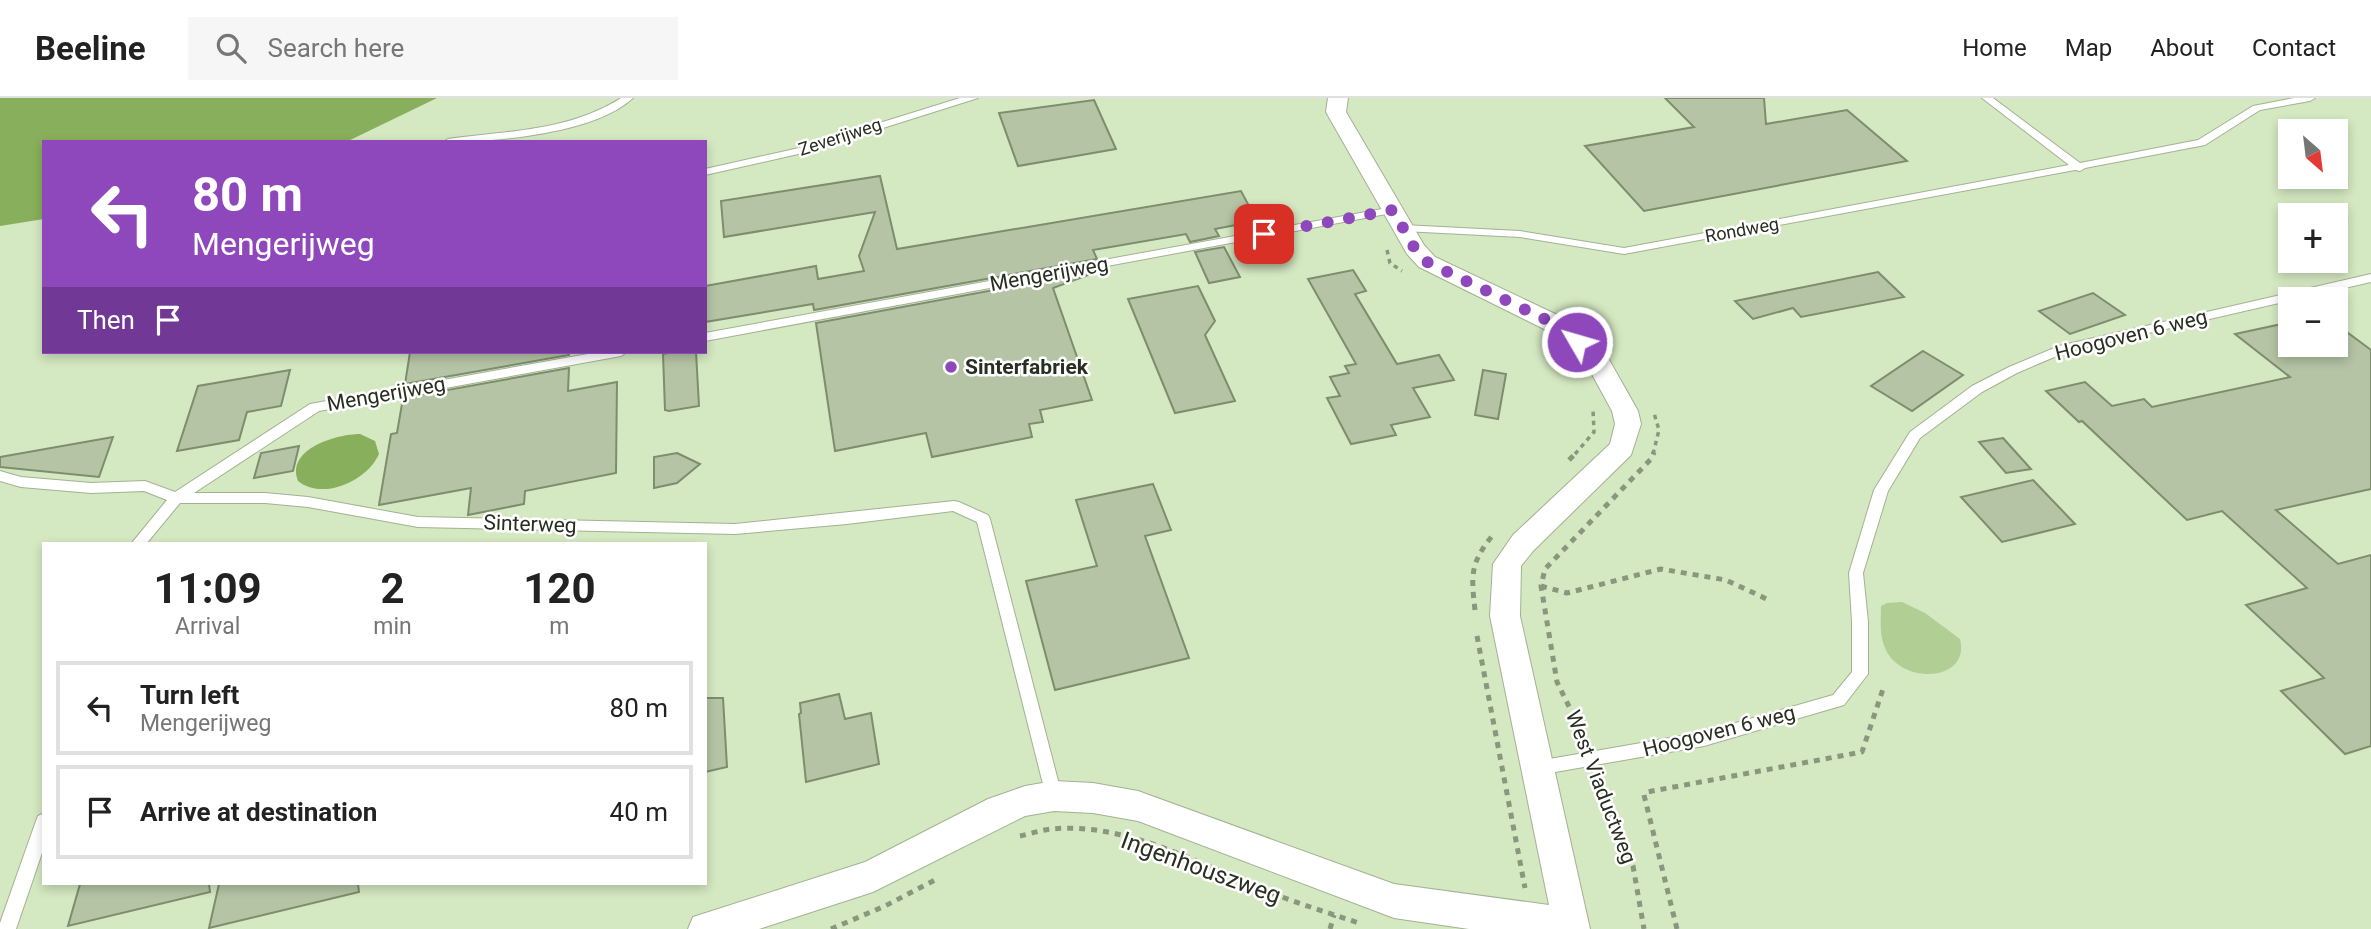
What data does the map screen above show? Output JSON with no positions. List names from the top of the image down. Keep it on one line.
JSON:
{"streets":{"street":["Ingenhouszweg"],"lane":["Zeverijweg","Rondweg","Mengerijweg","Hoogoven 6 weg","Sinterweg"],"path":["West Viaductweg"]},"crossings":[["Rondweg","Mengerijweg"],["Mengerijweg","Sinterweg"],["Hoogoven 6 weg","West Viaductweg"],["Sinterweg","Ingenhouszweg"]],"places":["Sinterfabriek"],"north":"bottom right","page":{"header":"Beeline","search":"Search here","nav":["Home","Map","About","Contact"],"map_buttons":["+","−"],"turn":["80 m","Mengerijweg"],"then":"Then","eta":["11:09","Arrival","2","min","120","m"],"list":[{"name":"Turn left","note":"Mengerijweg","value":"80 m"},{"name":"Arrive at destination","value":"40 m"}]}}
